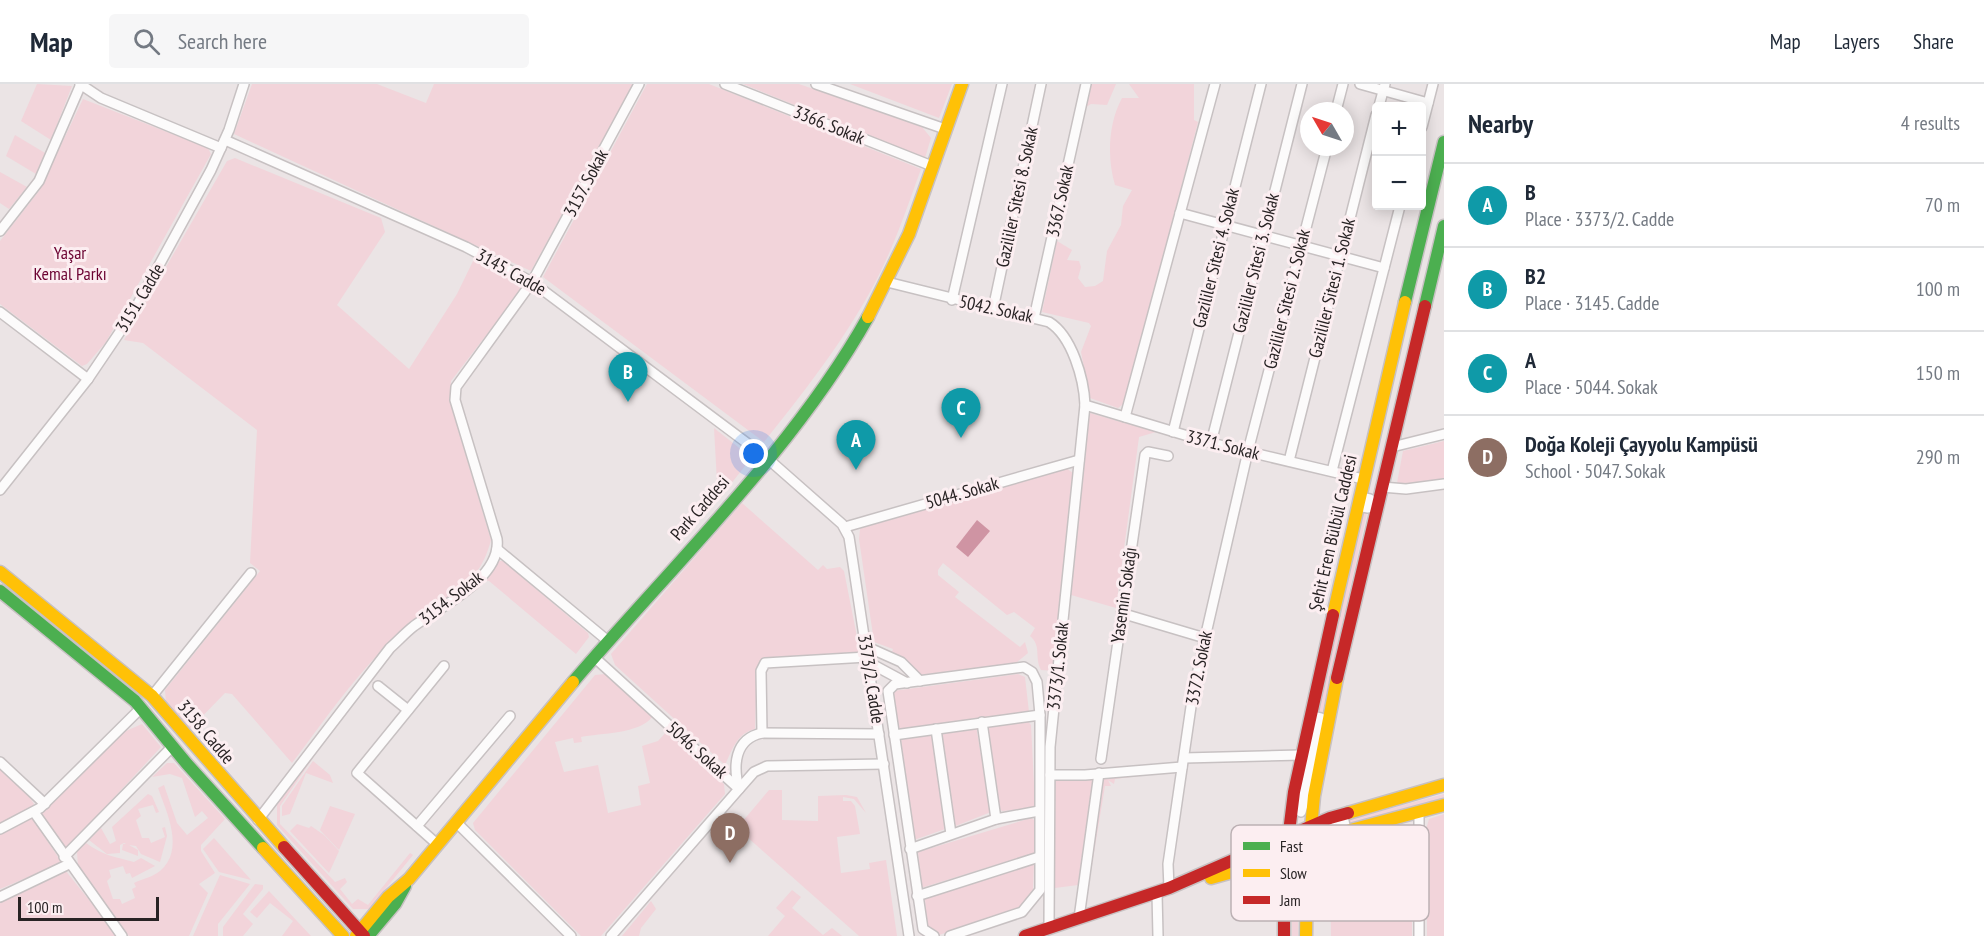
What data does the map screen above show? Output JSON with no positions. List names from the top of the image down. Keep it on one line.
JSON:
{"streets":{"main road":["Park Caddesi","Şehit Eren Bülbül Caddesi","3158. Cadde"],"street":["3366. Sokak","3157. Sokak","Gazililer Sitesi 8. Sokak","3367. Sokak","Gazililer Sitesi 4. Sokak","Gazililer Sitesi 3. Sokak","3145. Cadde","Gazililer Sitesi 1. Sokak","3151. Cadde","Gazililer Sitesi 2. Sokak","5042. Sokak","3371. Sokak","5044. Sokak","Yasemin Sokağı","3154. Sokak","3373/1. Sokak","3372. Sokak","3373/2. Cadde","5046. Sokak"]},"crossings":[["3366. Sokak","Park Caddesi"],["3157. Sokak","3145. Cadde"],["Gazililer Sitesi 8. Sokak","5042. Sokak"],["3367. Sokak","5042. Sokak"],["Gazililer Sitesi 4. Sokak","3371. Sokak"],["Gazililer Sitesi 3. Sokak","3371. Sokak"],["3145. Cadde","3151. Cadde"],["3145. Cadde","Park Caddesi"],["Gazililer Sitesi 1. Sokak","3371. Sokak"],["Gazililer Sitesi 2. Sokak","3371. Sokak"],["Gazililer Sitesi 2. Sokak","3372. Sokak"],["5042. Sokak","3371. Sokak"],["5042. Sokak","Park Caddesi"],["5042. Sokak","3373/1. Sokak"],["3371. Sokak","Şehit Eren Bülbül Caddesi"],["3371. Sokak","3373/1. Sokak"],["3371. Sokak","3372. Sokak"],["5044. Sokak","3373/1. Sokak"],["5044. Sokak","3373/2. Cadde"],["Park Caddesi","3158. Cadde"],["Park Caddesi","5046. Sokak"],["3154. Sokak","3158. Cadde"],["3373/2. Cadde","5046. Sokak"]],"parks":["Yaşar Kemal Parkı"],"legend":["Fast","Slow","Jam"],"scale_bar":"100 m","north":"top left","page":{"header":"Map","search":"Search here","nav":["Map","Layers","Share"],"heading":["Nearby","4 results"],"map_buttons":["+","−"],"list":[{"mark":"A","name":"B","note":"Place · 3373/2. Cadde","value":"70 m"},{"mark":"B","name":"B2","note":"Place · 3145. Cadde","value":"100 m"},{"mark":"C","name":"A","note":"Place · 5044. Sokak","value":"150 m"},{"mark":"D","name":"Doğa Koleji Çayyolu Kampüsü","note":"School · 5047. Sokak","value":"290 m"}],"pins":["B","C","A","D"],"scale":"100 m"}}
